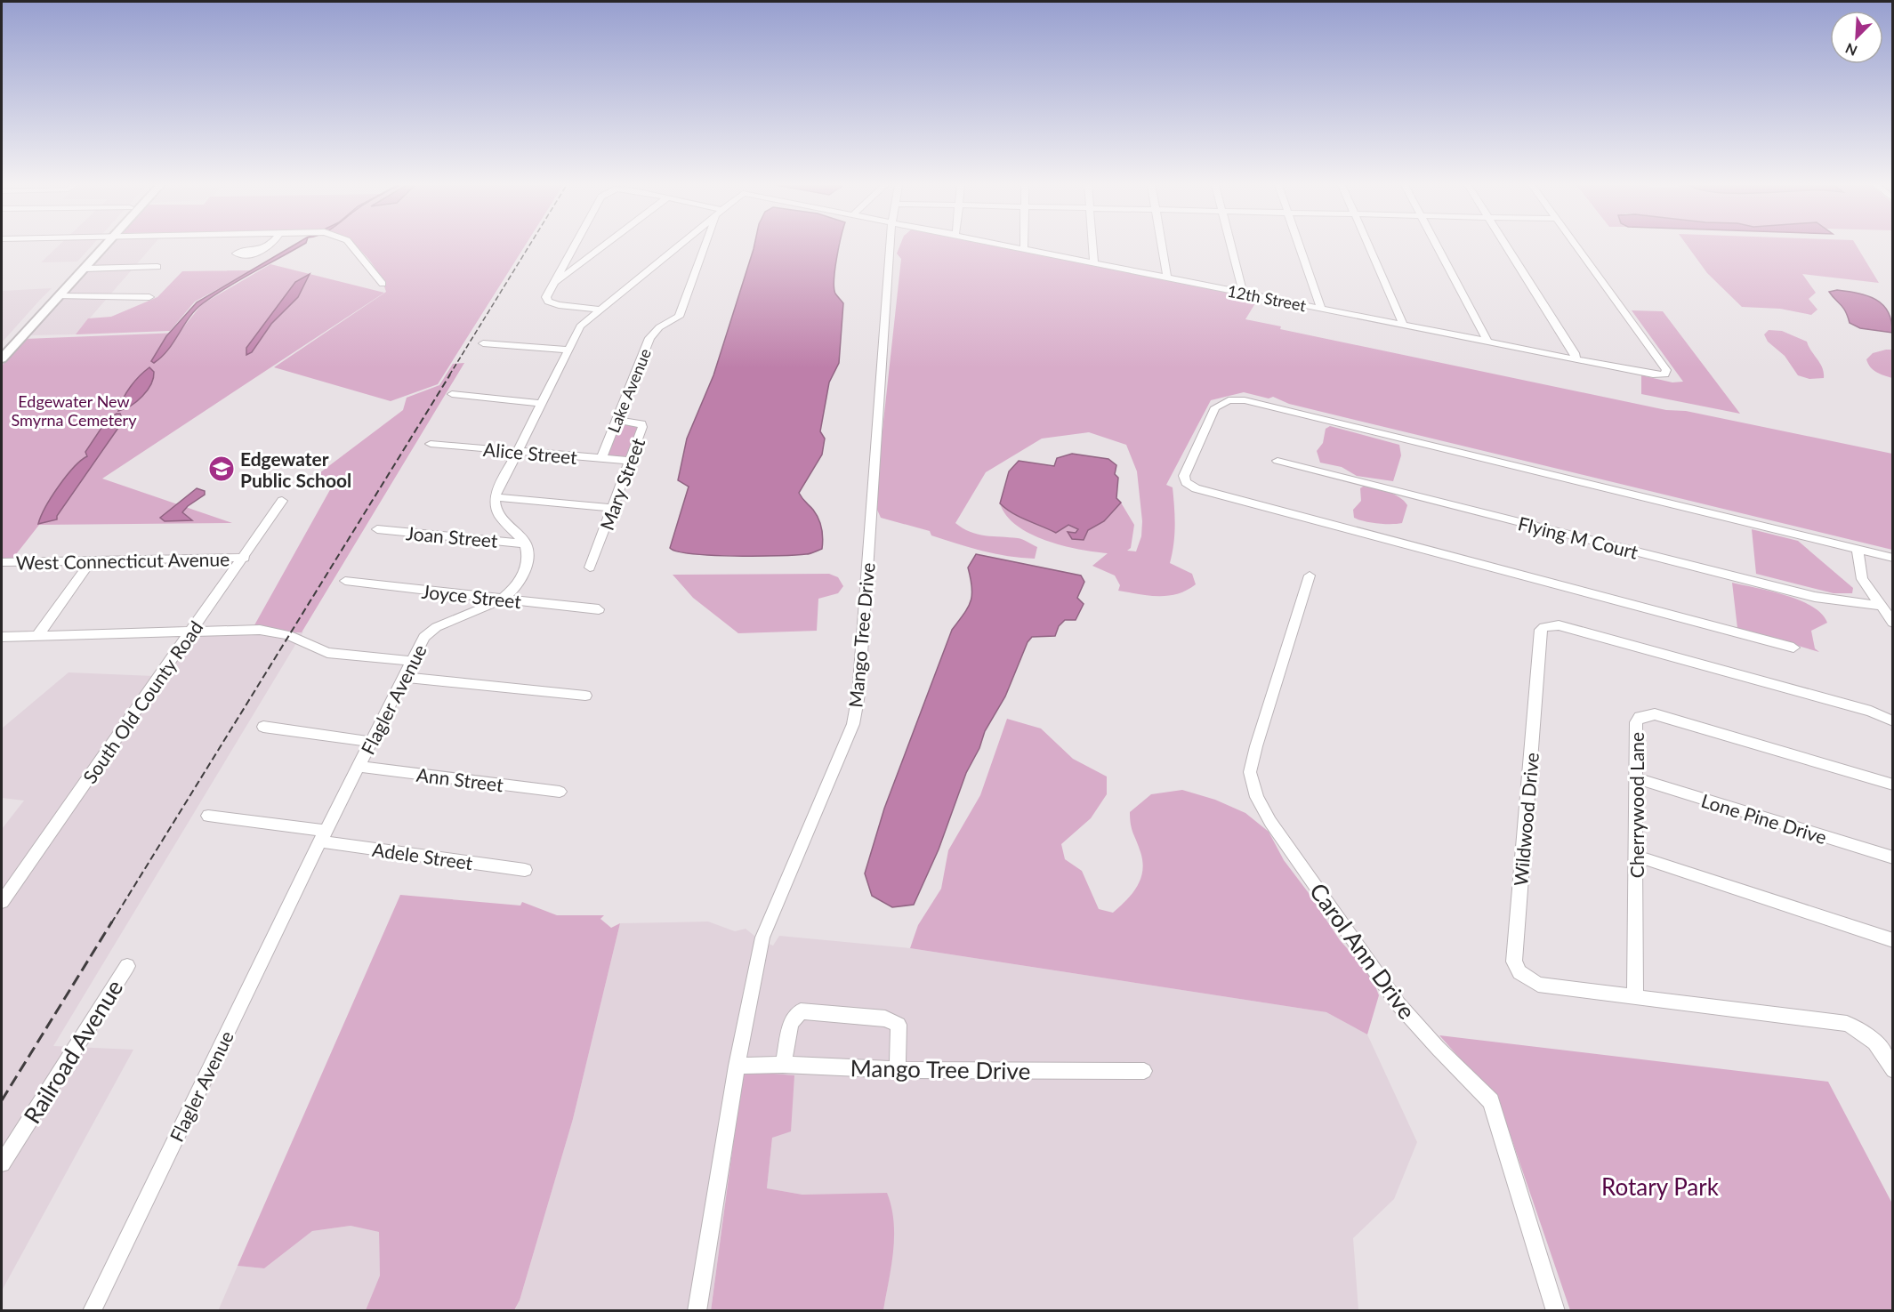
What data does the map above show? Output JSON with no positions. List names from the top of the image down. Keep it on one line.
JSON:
{"streets":{"street":["12th Street","Lake Avenue","Alice Street","Mary Street","Joan Street","Flying M Court","West Connecticut Avenue","Joyce Street","Mango Tree Drive","Flagler Avenue","South Old County Road","Ann Street","Cherrywood Lane","Lone Pine Drive","Wildwood Drive","Adele Street","Carol Ann Drive","Railroad Avenue"]},"crossings":[["Lake Avenue","Alice Street"],["Lake Avenue","Mary Street"],["Alice Street","Mary Street"],["Joan Street","Flagler Avenue"],["West Connecticut Avenue","South Old County Road"],["Joyce Street","Flagler Avenue"],["Flagler Avenue","Ann Street"],["Flagler Avenue","Adele Street"],["Cherrywood Lane","Lone Pine Drive"],["Cherrywood Lane","Wildwood Drive"]],"parks":["Edgewater New Smyrna Cemetery","Rotary Park"],"places":{"school or university":["Edgewater Public School"]},"north":"bottom left"}
